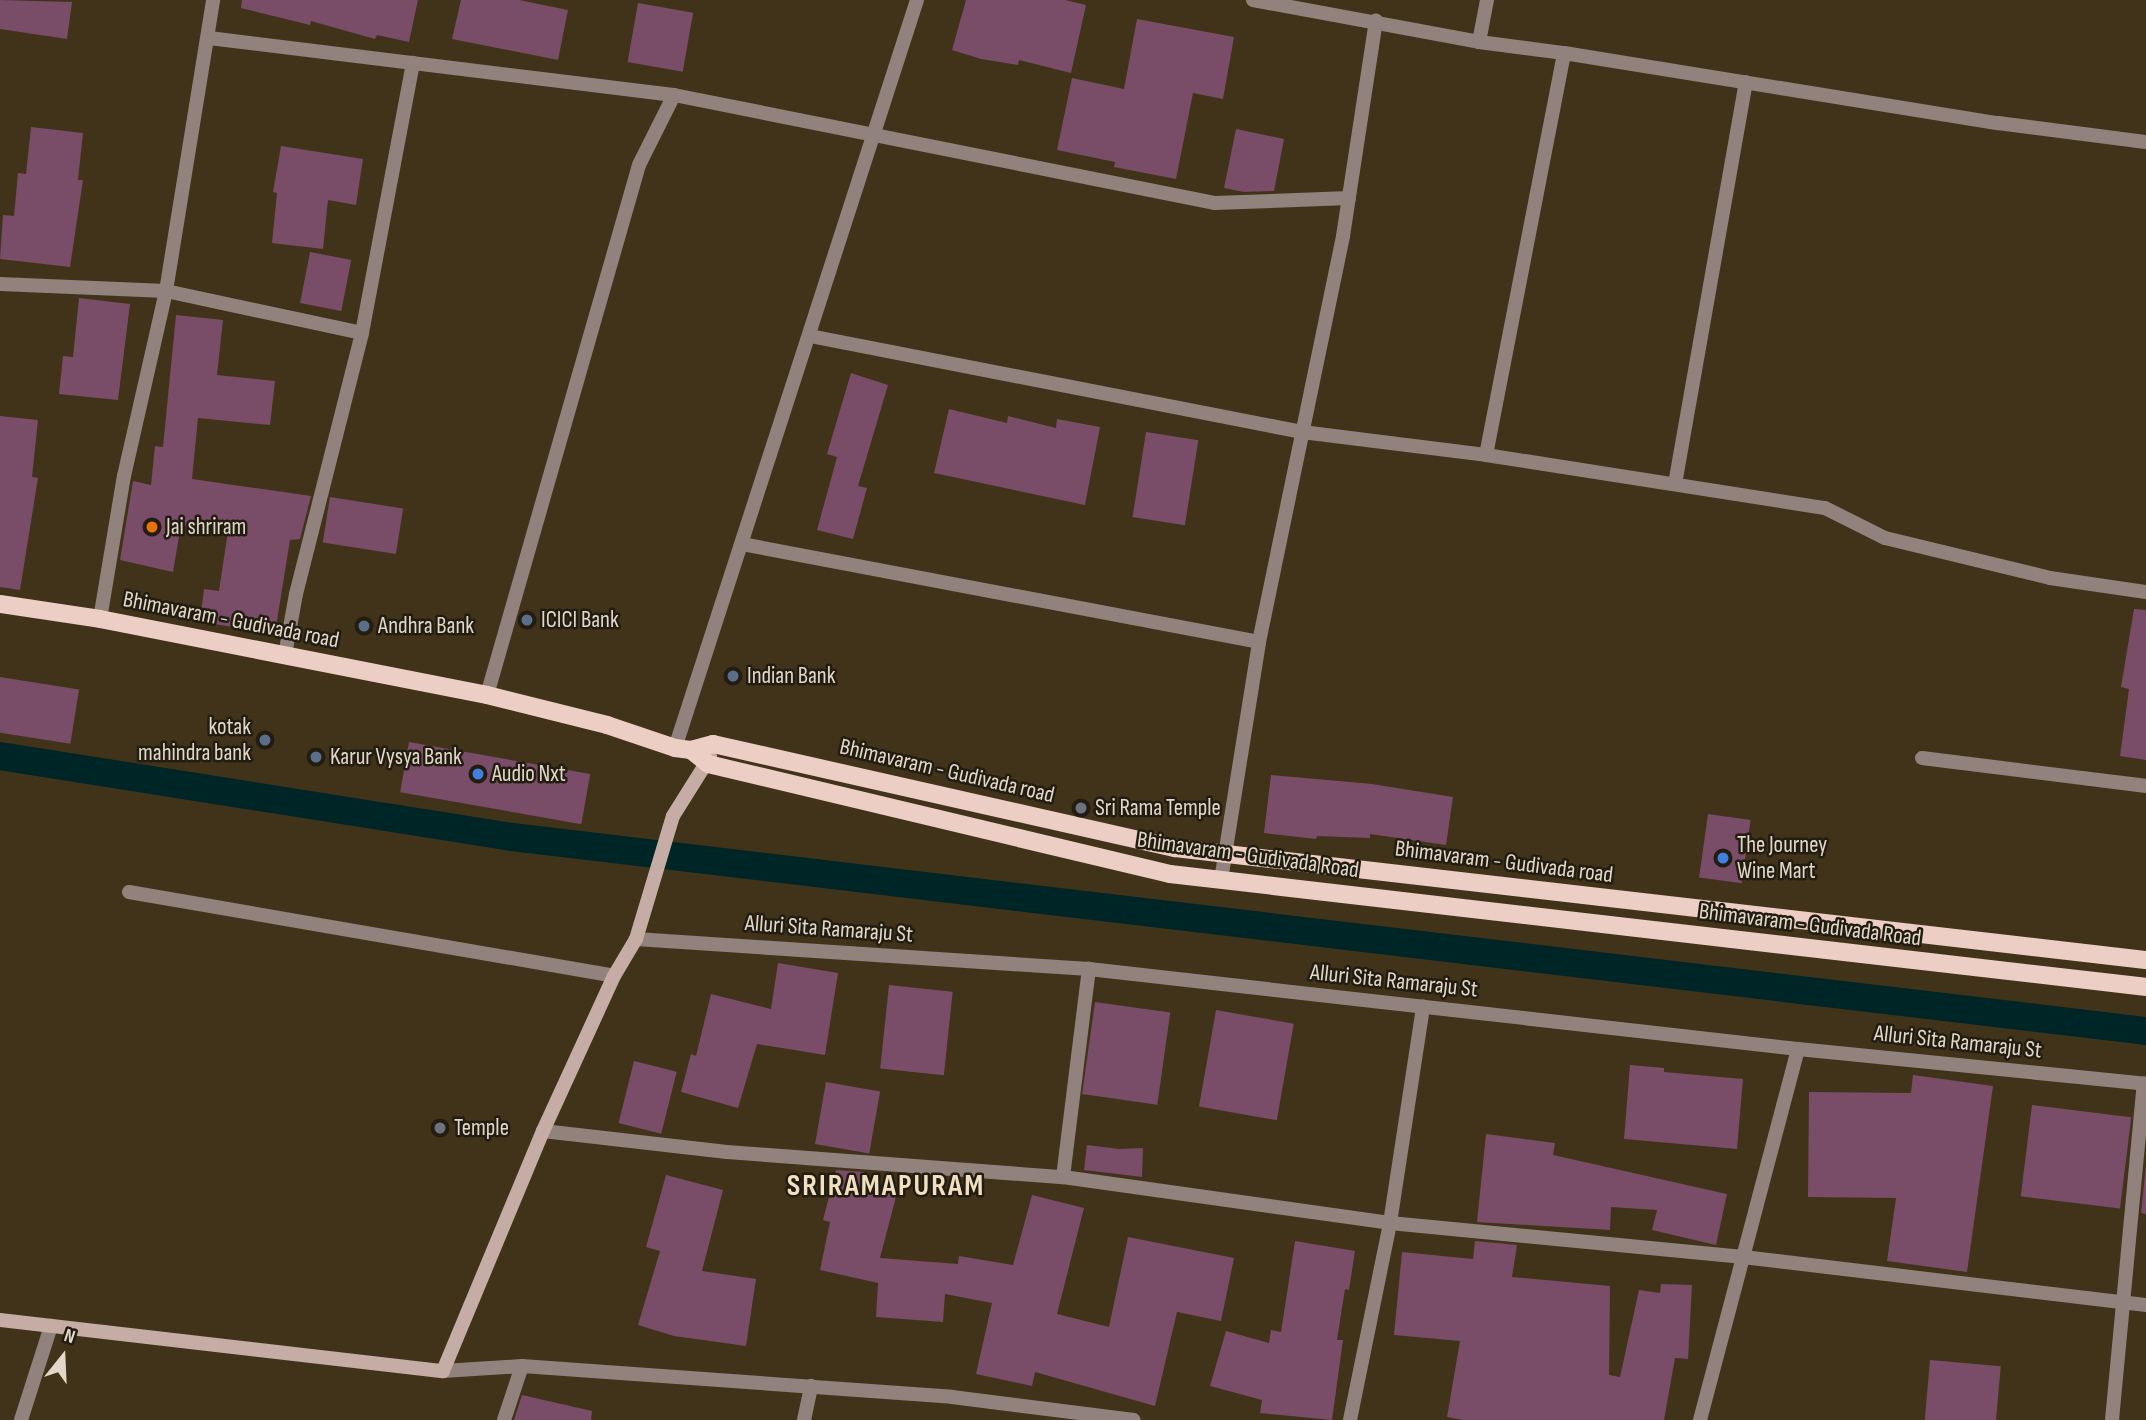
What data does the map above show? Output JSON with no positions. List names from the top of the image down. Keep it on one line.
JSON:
{"streets":{"main road":["Bhimavaram - Gudivada road","Bhimavaram - Gudivada Road"],"street":["Alluri Sita Ramaraju St"]},"crossings":[["Bhimavaram - Gudivada road","Bhimavaram - Gudivada Road"]],"districts":["SRIRAMAPURAM"],"places":["Jai shriram","ICICI Bank","Andhra Bank","Indian Bank","kotak mahindra bank","Karur Vysya Bank","Audio Nxt","Sri Rama Temple","The Journey Wine Mart","Temple"],"north":"top"}
